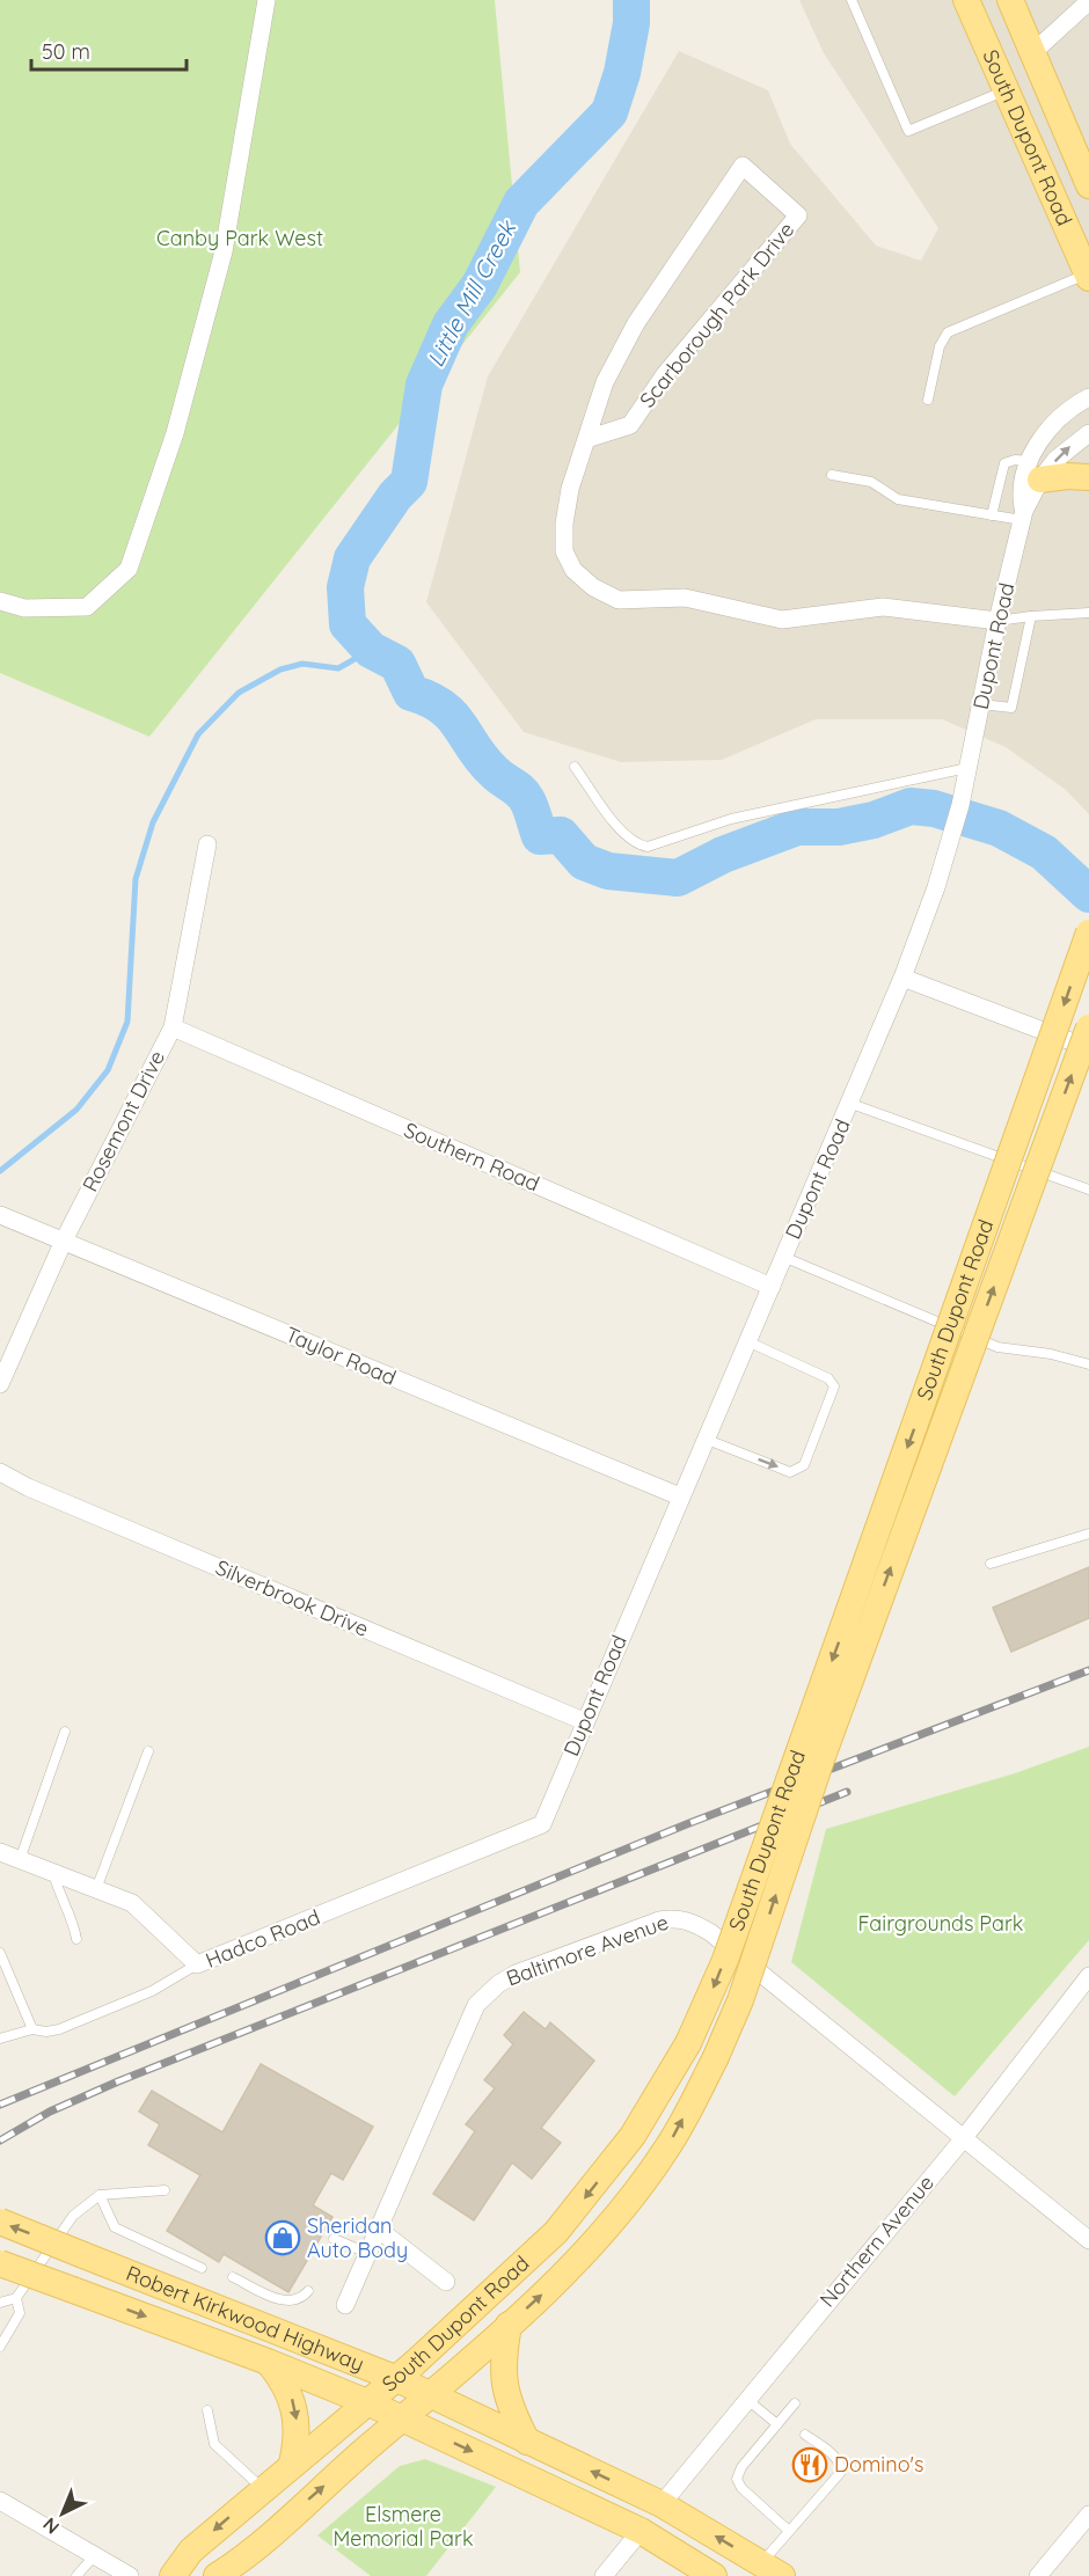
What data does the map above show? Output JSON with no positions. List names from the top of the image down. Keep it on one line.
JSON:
{"streets":{"main road":["South Dupont Road","Robert Kirkwood Highway"],"street":["Scarborough Park Drive","Dupont Road","Rosemont Drive","Southern Road","Taylor Road","Silverbrook Drive","Hadco Road","Baltimore Avenue","Northern Avenue"]},"crossings":[["South Dupont Road","Robert Kirkwood Highway"],["Scarborough Park Drive","Dupont Road"],["Dupont Road","Southern Road"],["Dupont Road","Taylor Road"],["Dupont Road","Silverbrook Drive"],["Dupont Road","Hadco Road"],["Rosemont Drive","Southern Road"],["Rosemont Drive","Taylor Road"],["Baltimore Avenue","Northern Avenue"],["Northern Avenue","Robert Kirkwood Highway"]],"water":["Little Mill Creek"],"parks":["Canby Park West","Fairgrounds Park","Elsmere Memorial Park"],"places":{"shop":["Sheridan Auto Body"],"restaurant":["Domino's"]},"scale_bar":"50 m","north":"bottom left"}
